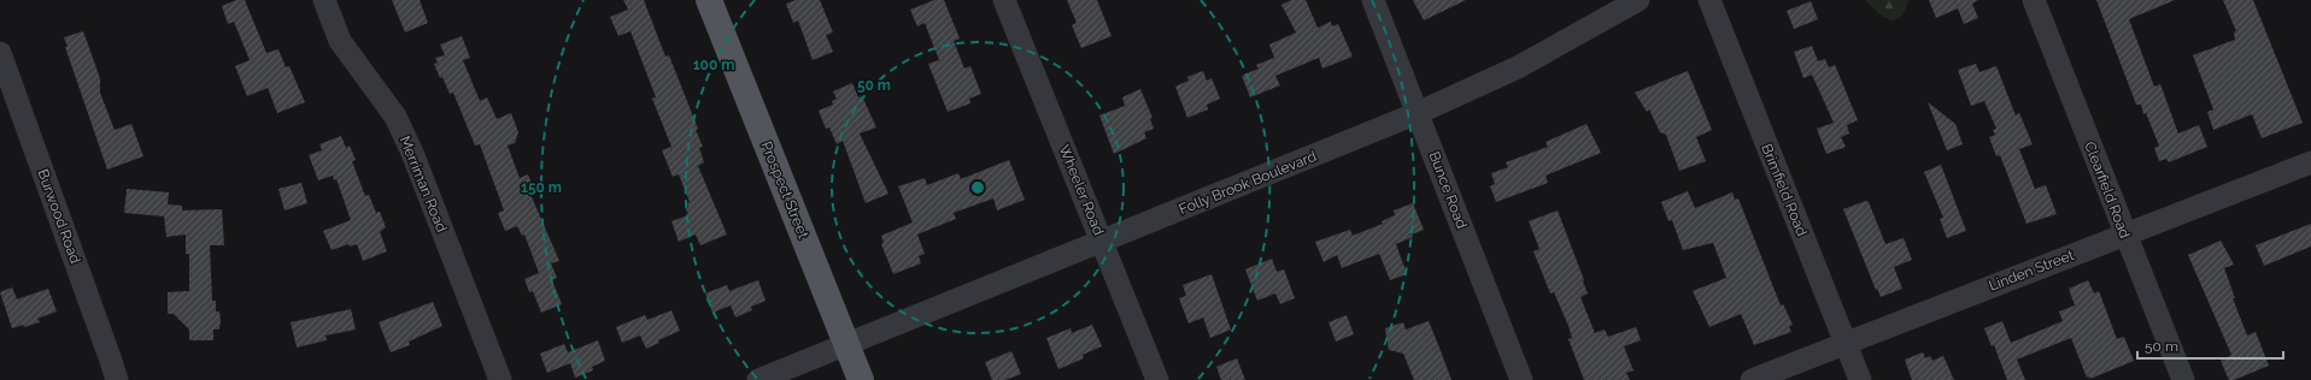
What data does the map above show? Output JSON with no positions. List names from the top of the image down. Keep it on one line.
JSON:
{"streets":{"main road":["Prospect Street"],"street":["Folly Brook Boulevard","Merriman Road","Wheeler Road","Bunce Road","Brimfield Road","Clearfield Road","Burwood Road","Linden Street"]},"crossings":[["Folly Brook Boulevard","Prospect Street"],["Folly Brook Boulevard","Wheeler Road"],["Folly Brook Boulevard","Bunce Road"],["Brimfield Road","Linden Street"],["Clearfield Road","Linden Street"]],"scale_bar":"50 m","rings":["100 m","50 m","150 m"]}
